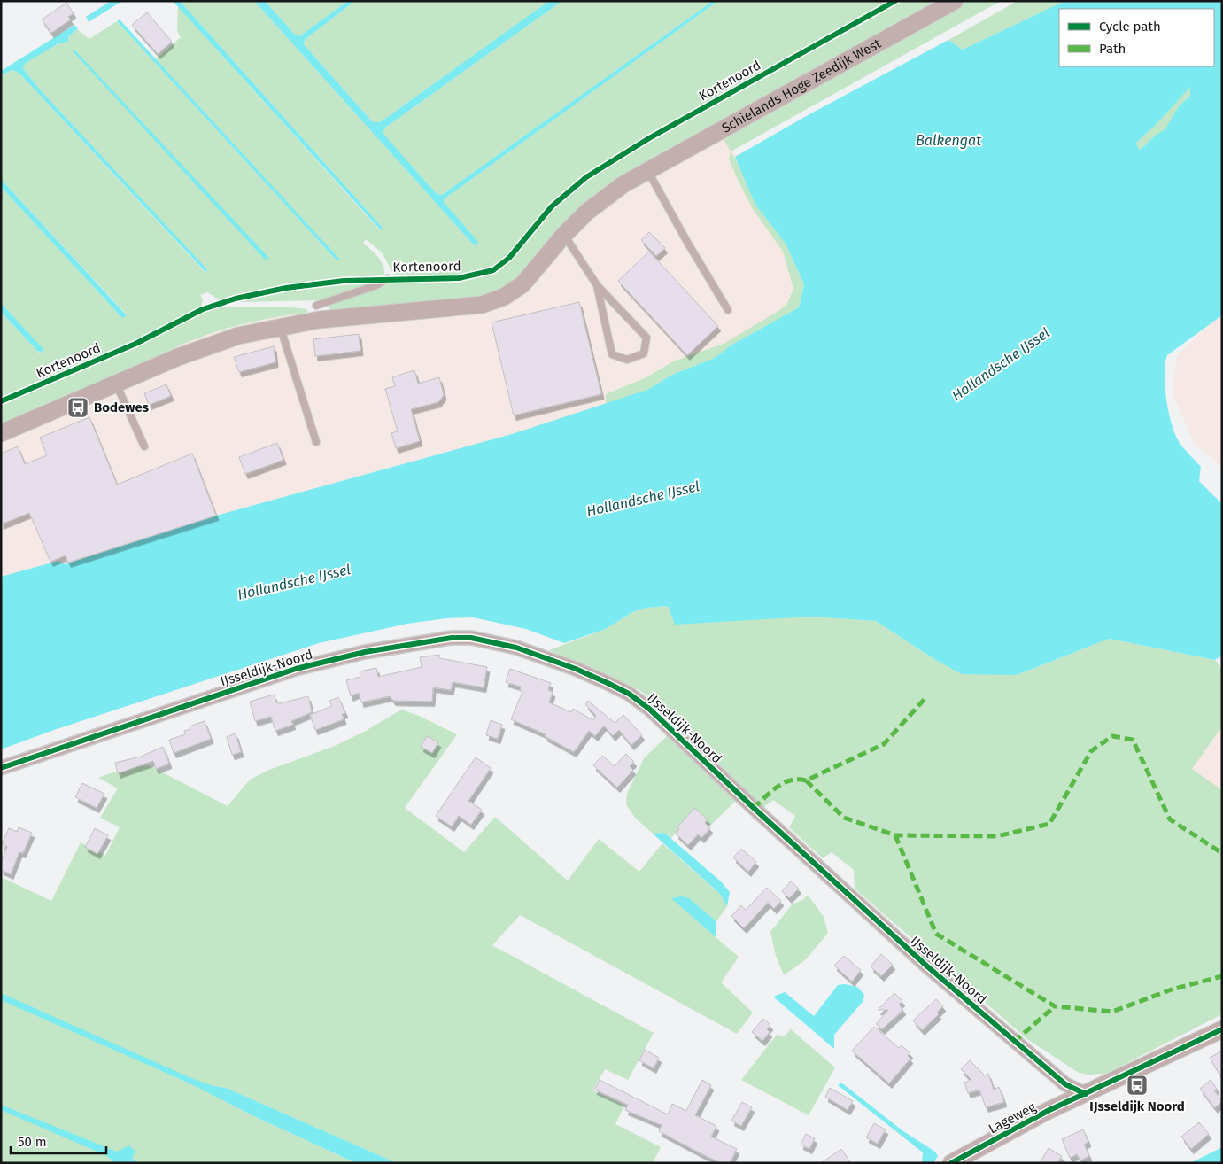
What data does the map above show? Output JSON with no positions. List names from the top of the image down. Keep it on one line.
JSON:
{"streets":{"street":["Schielands Hoge Zeedijk West","IJsseldijk-Noord","Lageweg"],"cycle path":["Kortenoord"]},"crossings":[["IJsseldijk-Noord","Lageweg"]],"water":["Balkengat","Hollandsche IJssel"],"places":{"bus stop":["Bodewes","IJsseldijk Noord"]},"legend":["Cycle path","Path"],"scale_bar":"50 m"}
